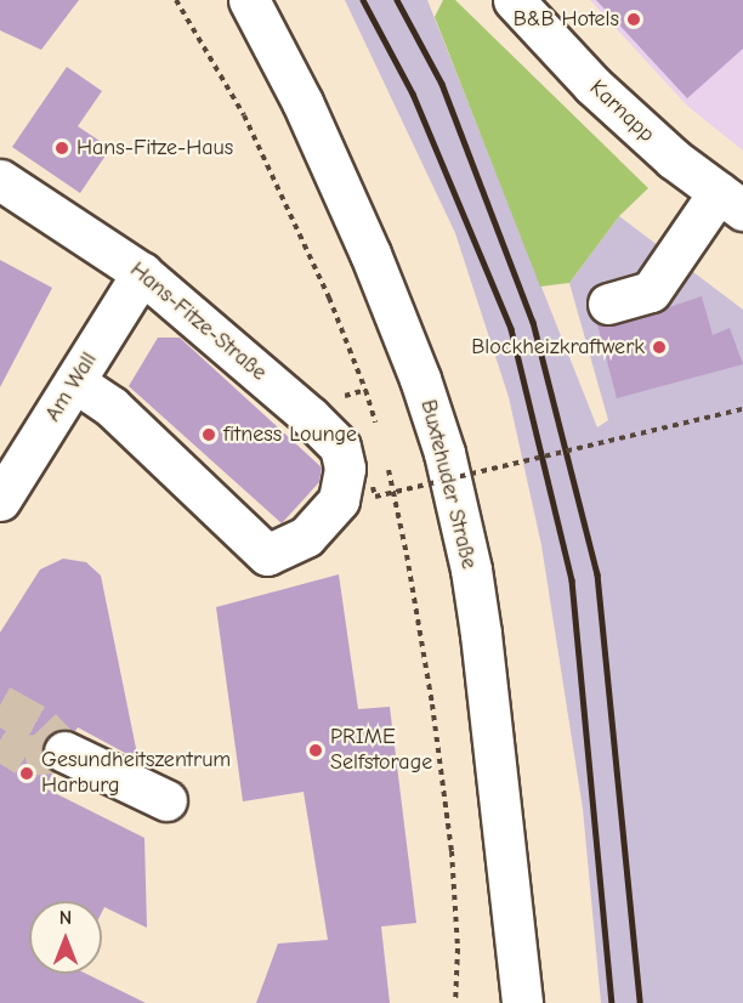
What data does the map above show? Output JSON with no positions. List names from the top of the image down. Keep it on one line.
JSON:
{"streets":{"street":["Karnapp","Hans-Fitze-Straße","Am Wall","Buxtehuder Straße"]},"crossings":[["Hans-Fitze-Straße","Am Wall"]],"places":["B&B Hotels","Hans-Fitze-Haus","Blockheizkraftwerk","fitness Lounge","PRIME Selfstorage","Gesundheitszentrum Harburg"],"north":"top"}
